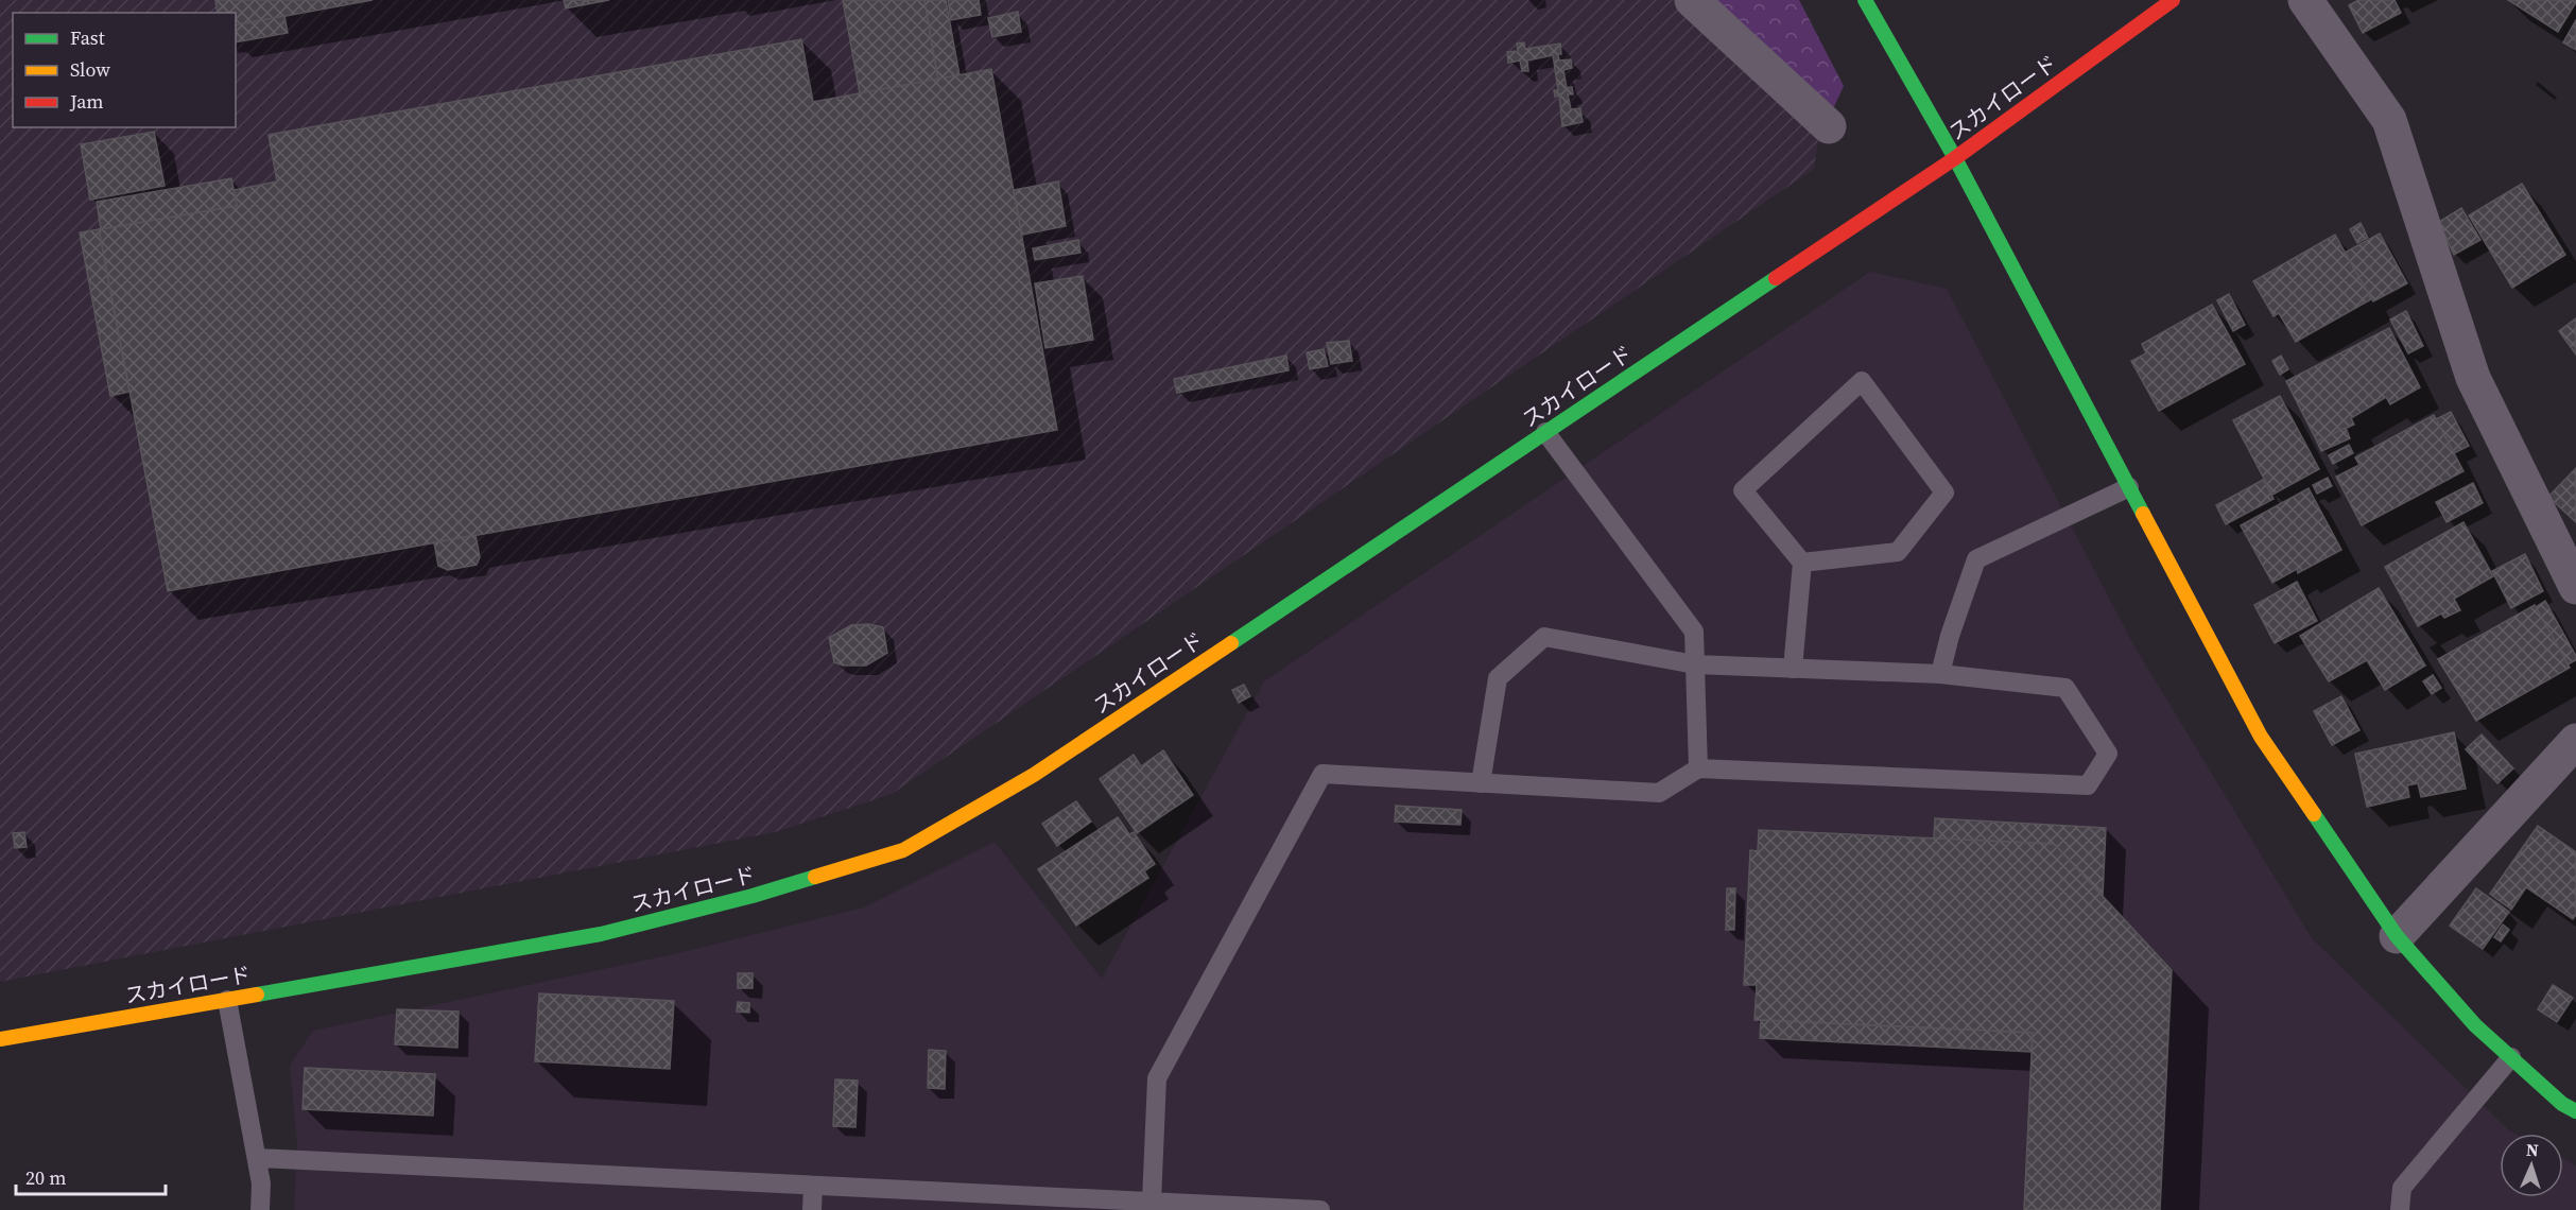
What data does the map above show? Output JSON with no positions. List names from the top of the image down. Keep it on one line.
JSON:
{"streets":{"street":["スカイロード"]},"legend":["Fast","Slow","Jam"],"scale_bar":"20 m","north":"top"}
